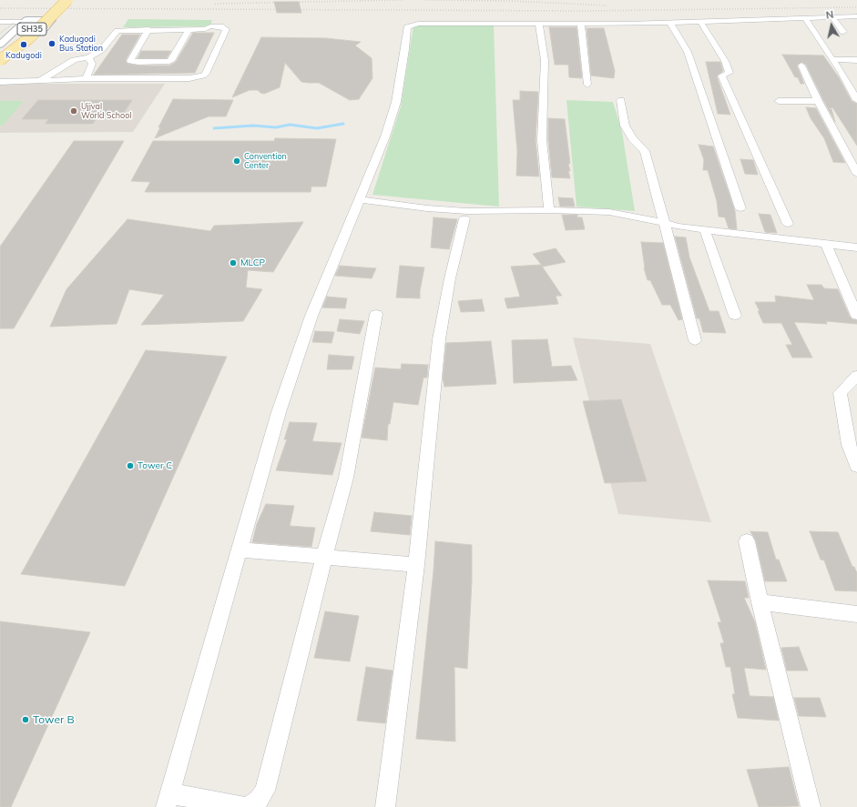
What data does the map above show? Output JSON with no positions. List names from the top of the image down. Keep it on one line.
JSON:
{"streets":{"main road":["SH35"]},"places":["Kadugodi Bus Station","Kadugodi","Ujjval World School","Convention Center","MLCP","Tower C","Tower B"],"north":"top"}
